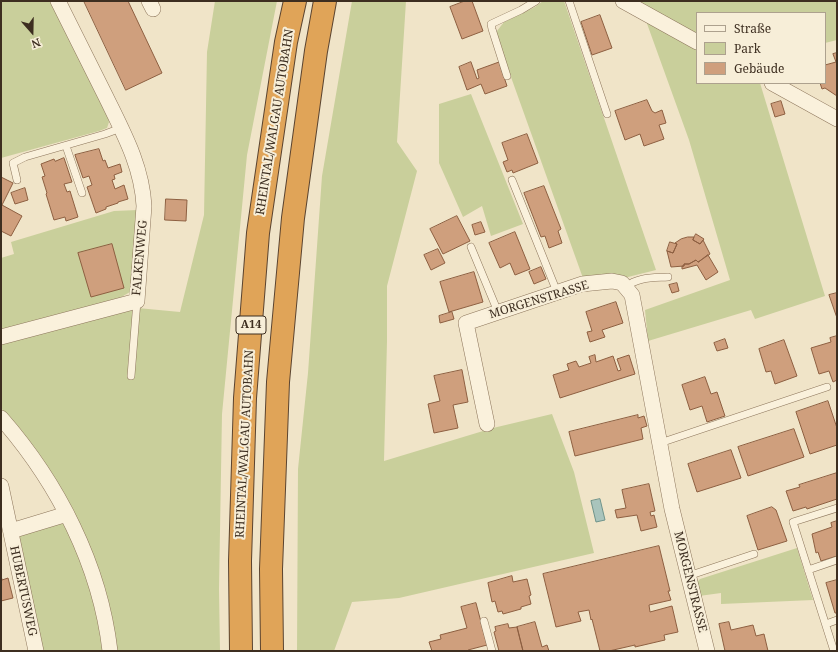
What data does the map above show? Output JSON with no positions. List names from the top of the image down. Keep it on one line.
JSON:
{"streets":{"highway":["RHEINTAL/WALGAU AUTOBAHN","A14"],"street":["FALKENWEG","MORGENSTRASSE","HUBERTUSWEG"]},"legend":["Straße","Park","Gebäude"],"north":"bottom"}
